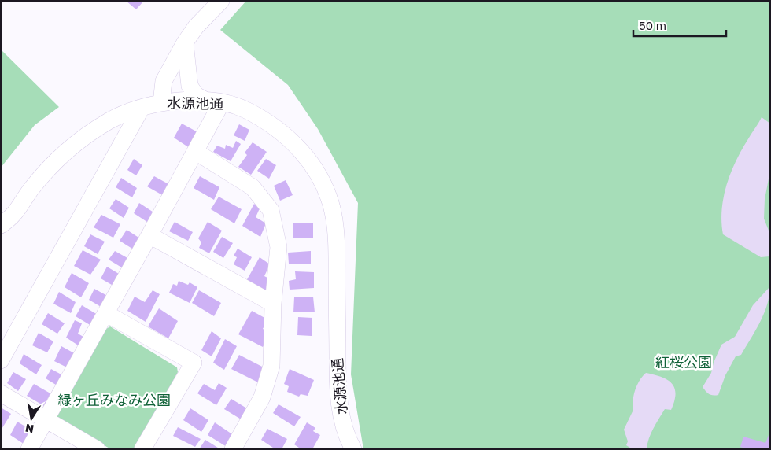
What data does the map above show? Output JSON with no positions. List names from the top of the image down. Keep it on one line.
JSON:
{"streets":{"street":["水源池通"]},"parks":["紅桜公園","緑ヶ丘みなみ公園"],"scale_bar":"50 m","north":"bottom"}
